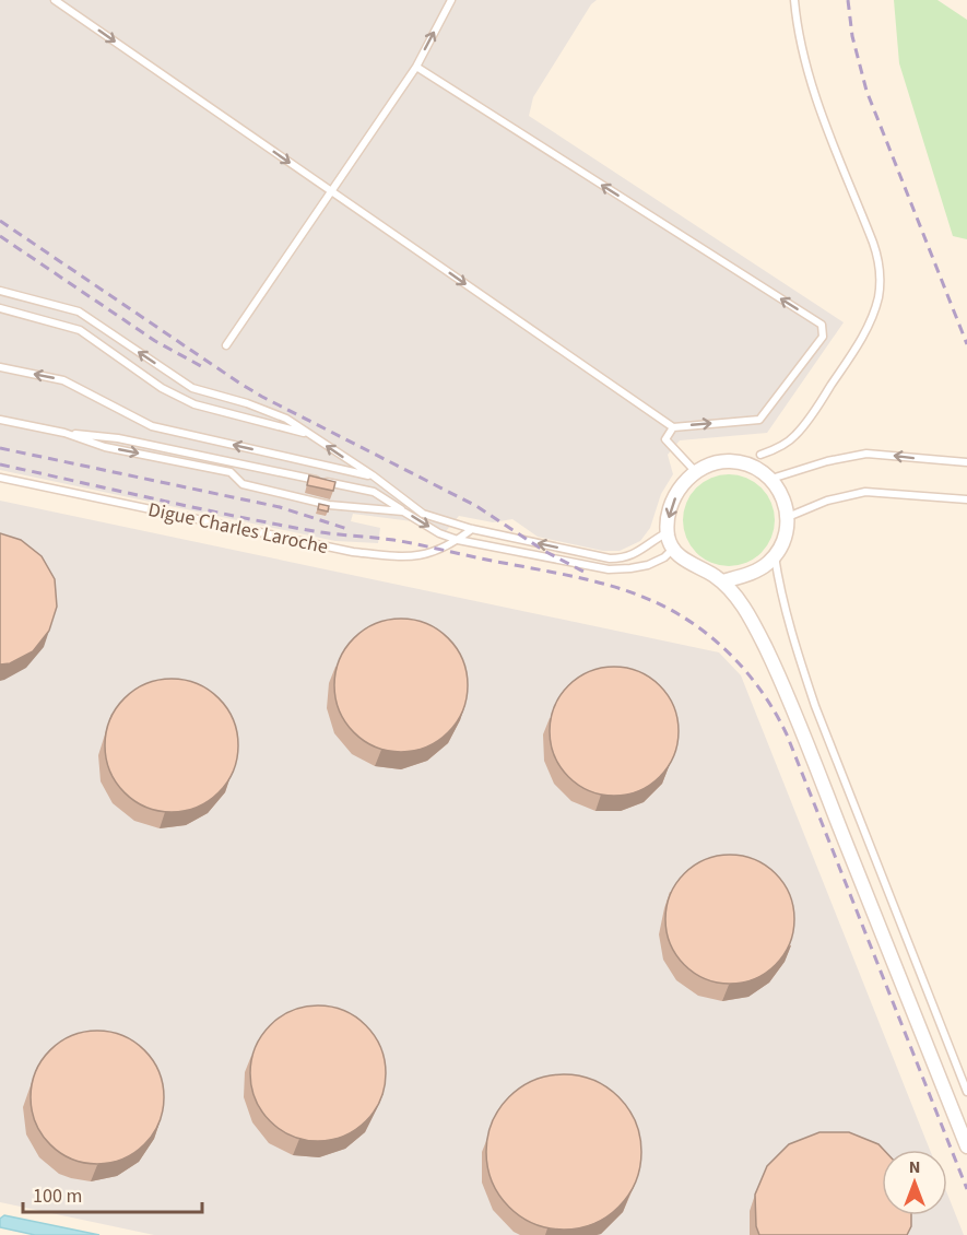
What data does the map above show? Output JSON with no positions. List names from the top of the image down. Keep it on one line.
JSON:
{"streets":{"lane":["Digue Charles Laroche"]},"scale_bar":"100 m","north":"top"}
